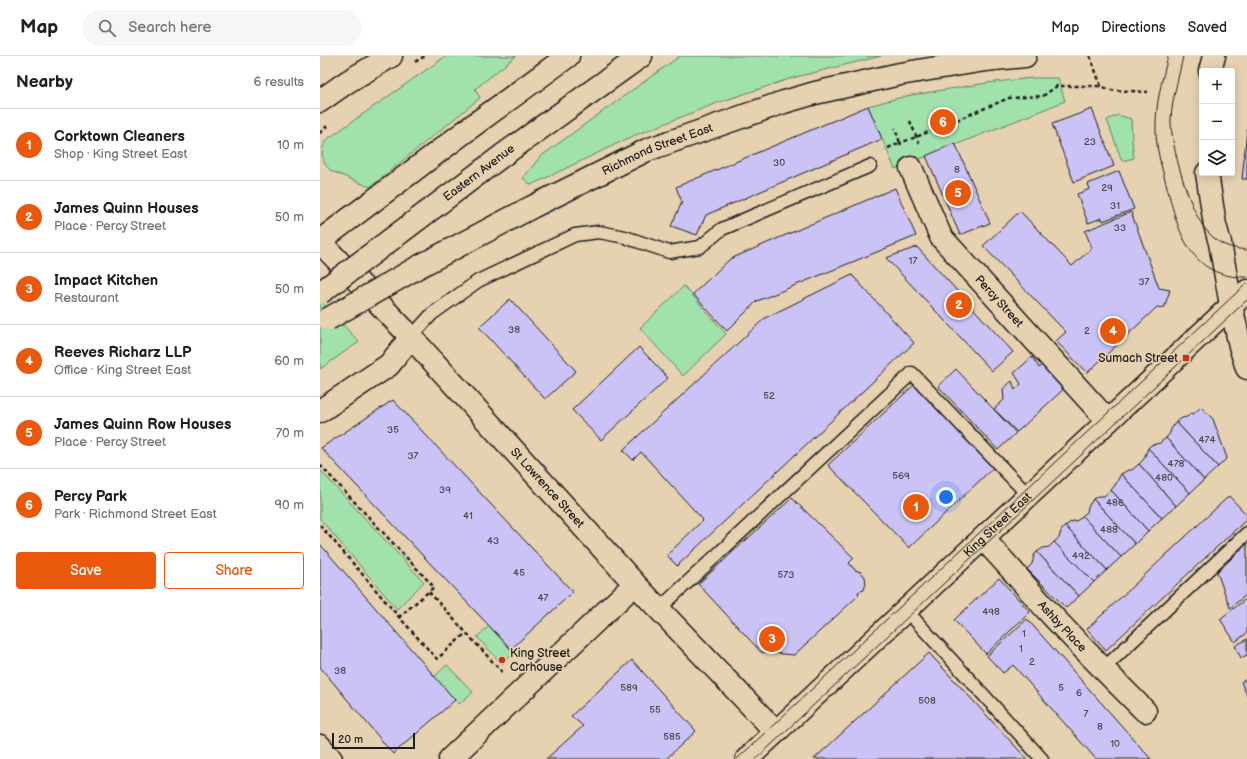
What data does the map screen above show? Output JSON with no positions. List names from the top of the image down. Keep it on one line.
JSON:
{"streets":{"main road":["Richmond Street East","Eastern Avenue","Percy Street","St Lawrence Street","King Street East","Ashby Place"]},"crossings":[["Percy Street","King Street East"],["St Lawrence Street","King Street East"],["King Street East","Ashby Place"]],"places":{"transit":["Sumach Street"],"other":["King Street Carhouse"]},"house_numbers":["23","30","8","29","31","33","17","37","38","2","52","35","474","37","478","569","480","39","486","41","488","43","492","45","573","47","498","1","1","2","38","589","5","6","508","55","7","8","585","10"],"scale_bar":"20 m","page":{"header":"Map","search":"Search here","nav":["Map","Directions","Saved"],"heading":["Nearby","6 results"],"map_buttons":["+","−"],"pins":["6","5","2","4","1","3"],"list":[{"mark":"1","name":"Corktown Cleaners","note":"Shop · King Street East","value":"10 m"},{"mark":"2","name":"James Quinn Houses","note":"Place · Percy Street","value":"50 m"},{"mark":"3","name":"Impact Kitchen","note":"Restaurant","value":"50 m"},{"mark":"4","name":"Reeves Richarz LLP","note":"Office · King Street East","value":"60 m"},{"mark":"5","name":"James Quinn Row Houses","note":"Place · Percy Street","value":"70 m"},{"mark":"6","name":"Percy Park","note":"Park · Richmond Street East","value":"90 m"}],"buttons":["Save","Share"],"scale":"20 m"}}
